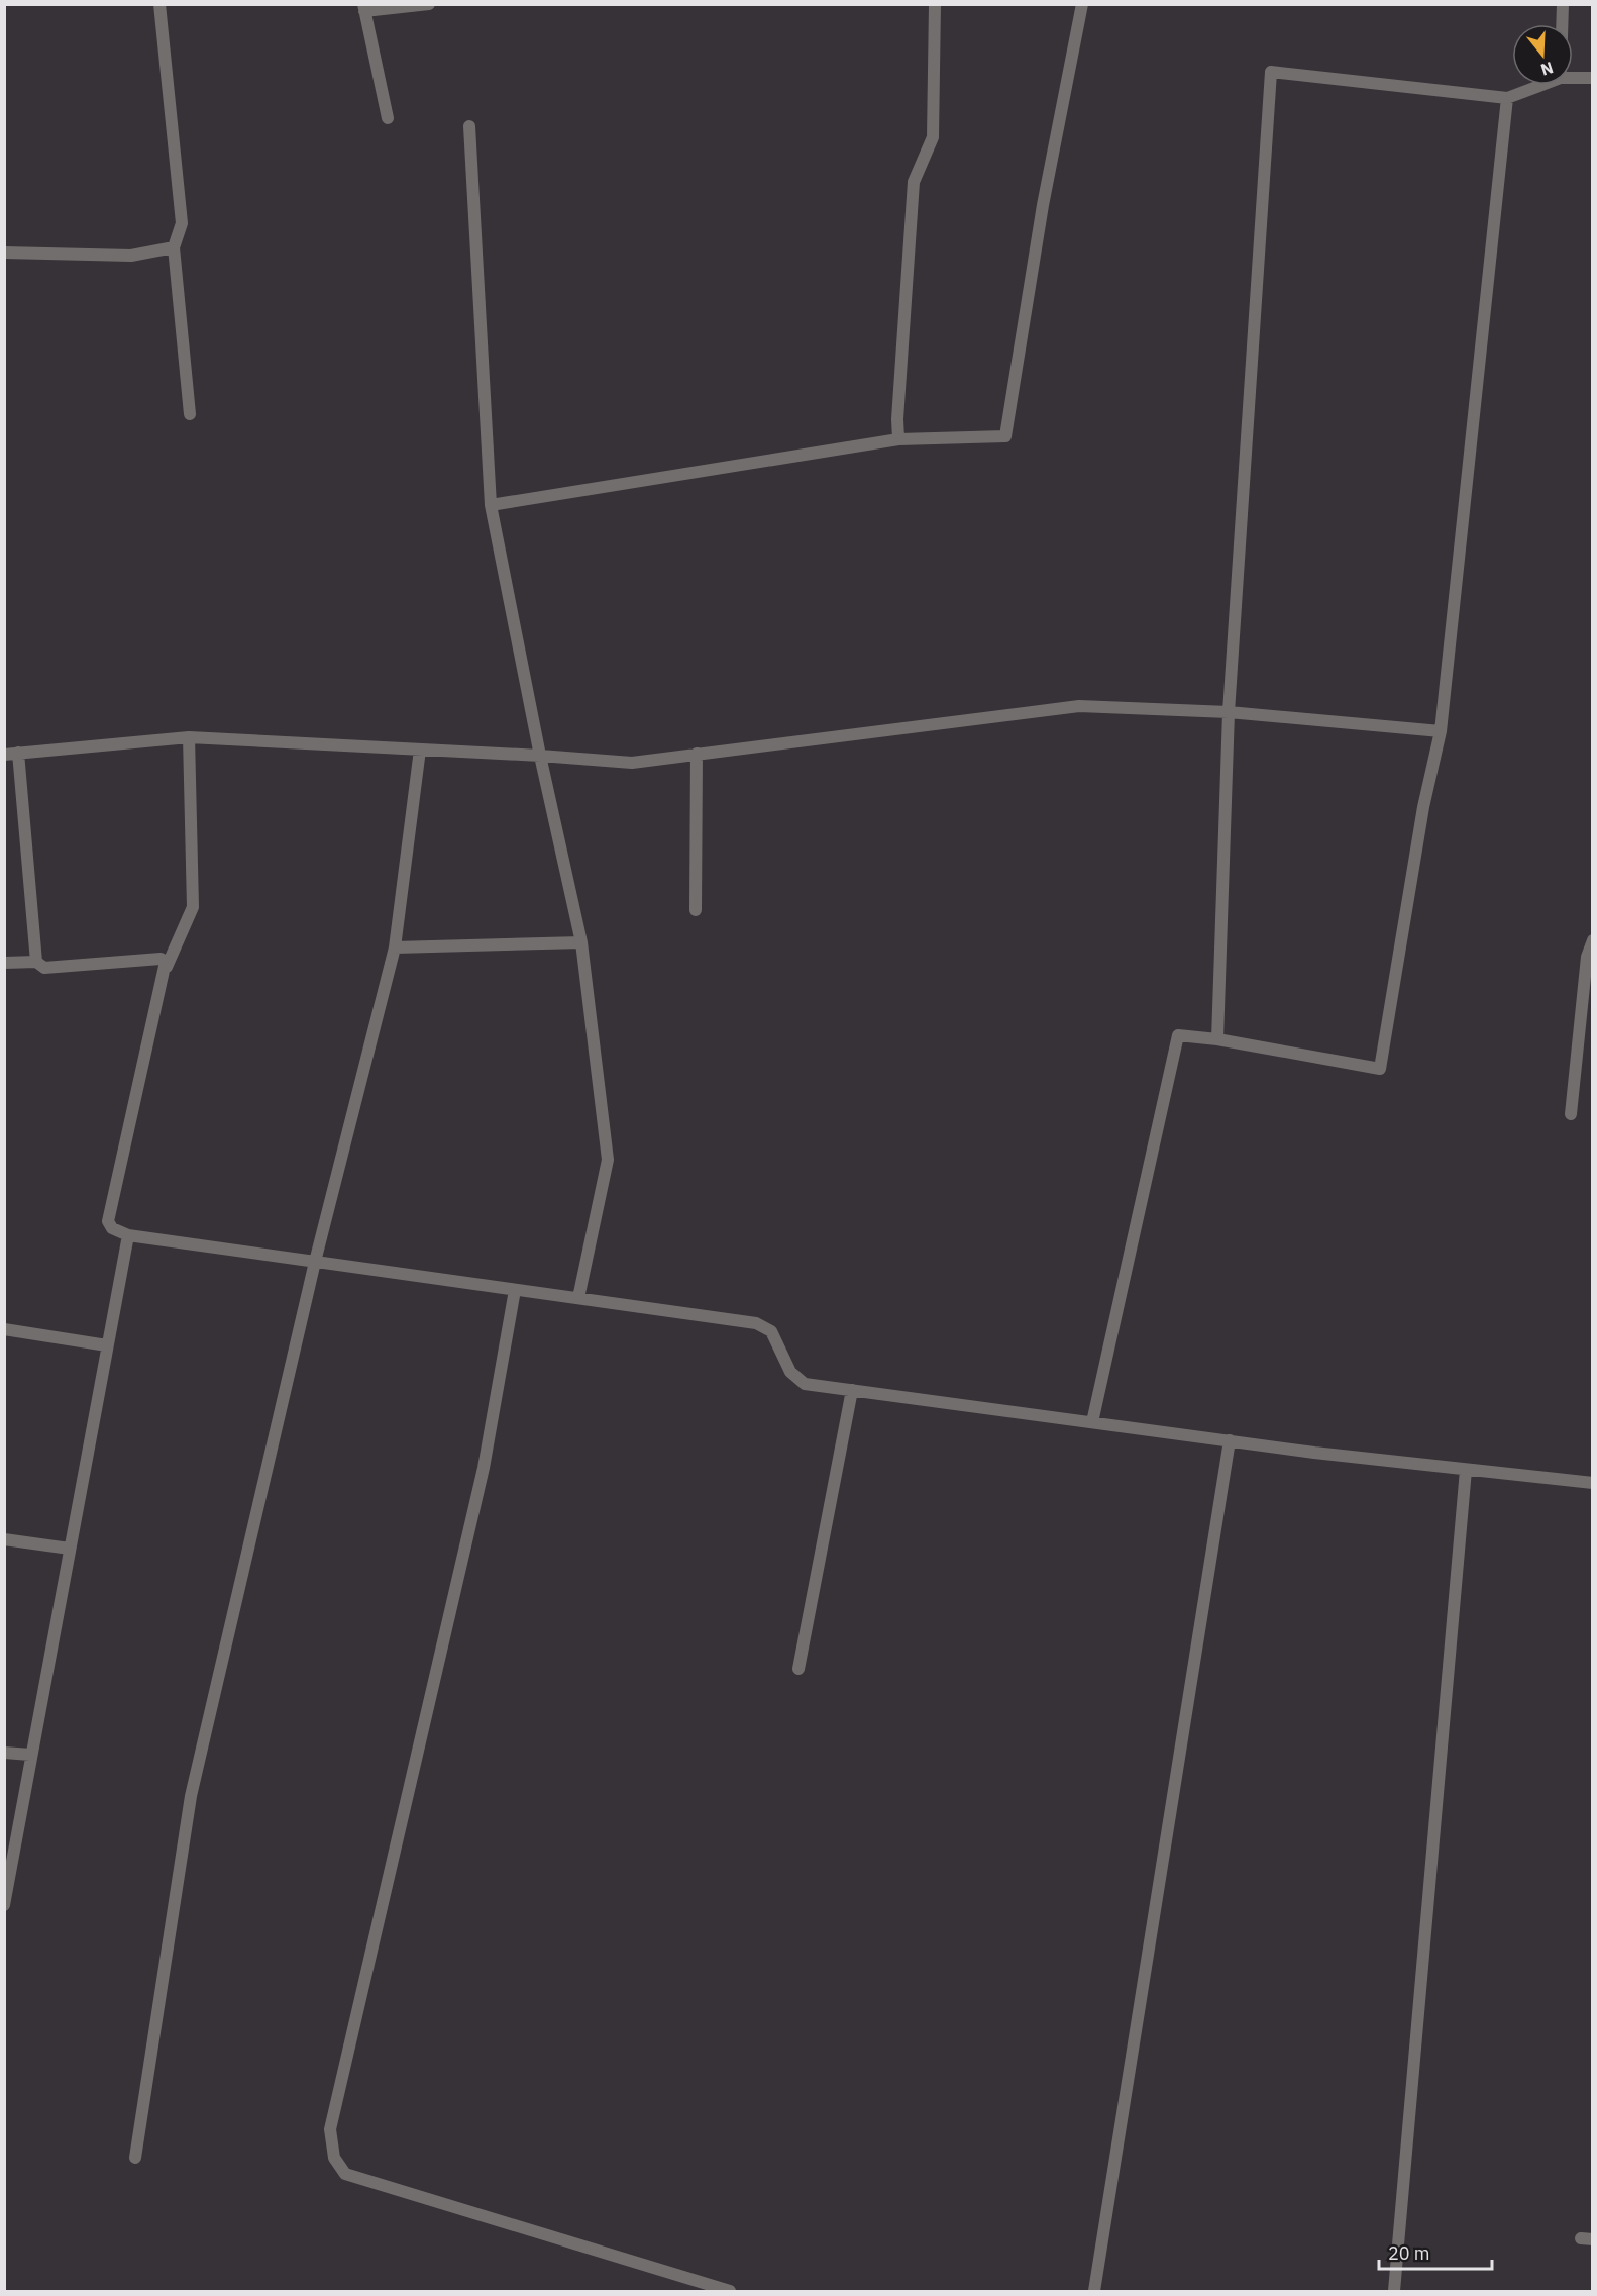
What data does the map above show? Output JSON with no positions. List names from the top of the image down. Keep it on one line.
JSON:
{"scale_bar":"20 m","north":"bottom"}
